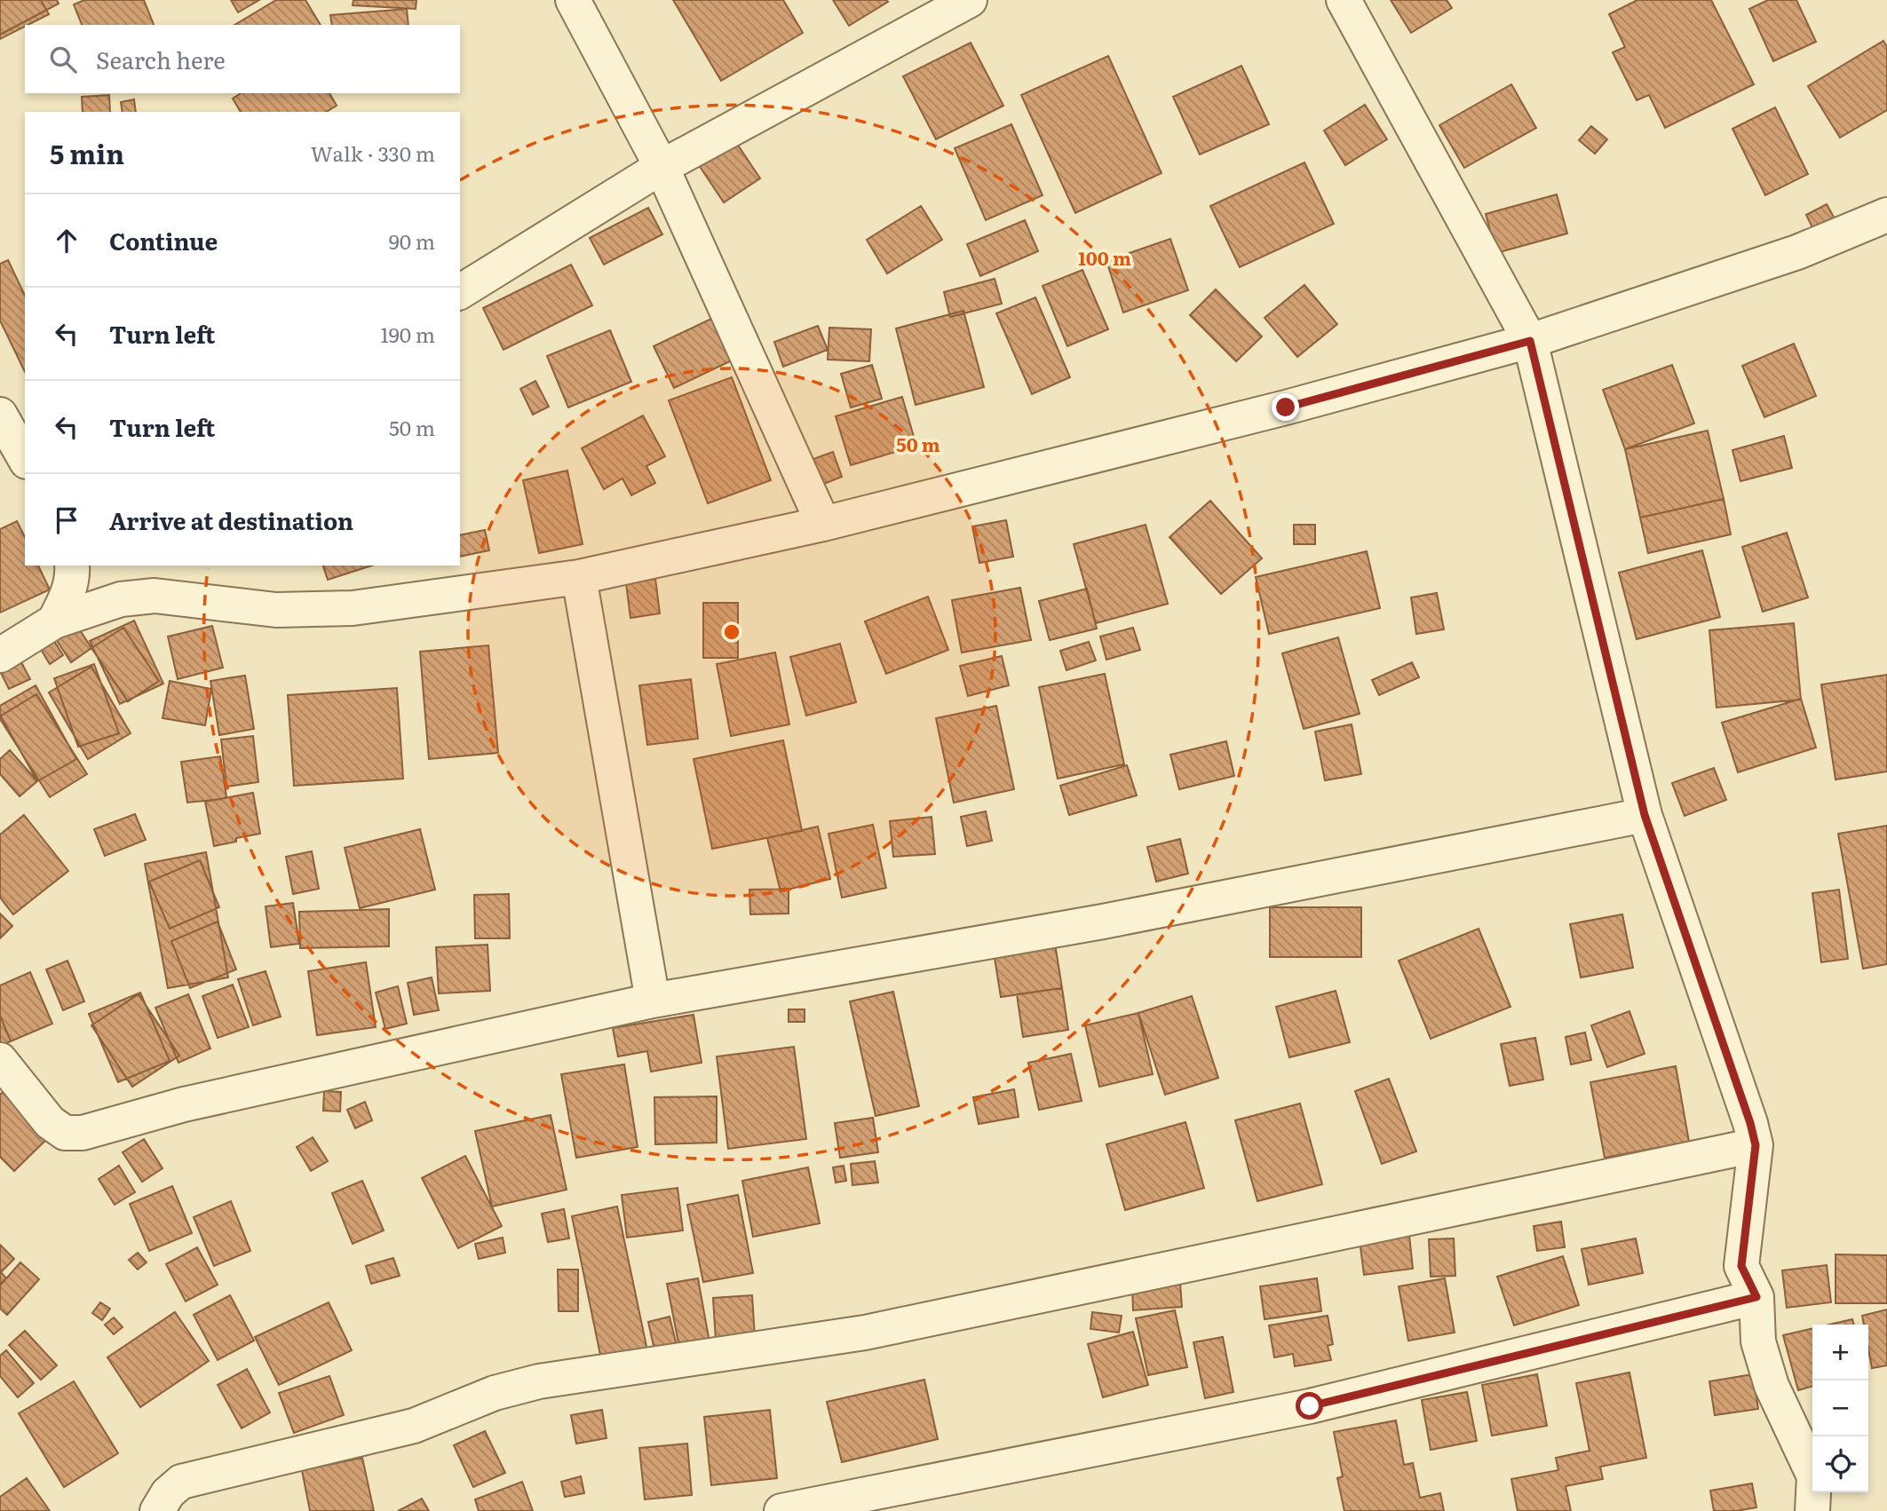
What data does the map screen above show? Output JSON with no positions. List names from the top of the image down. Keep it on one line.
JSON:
{"page":{"search":"Search here","heading":["5 min","Walk · 330 m"],"list":[["Continue","90 m"],["Turn left","190 m"],["Turn left","50 m"],"Arrive at destination"],"map_buttons":["+","−"]},"rings":["100 m","50 m"]}
